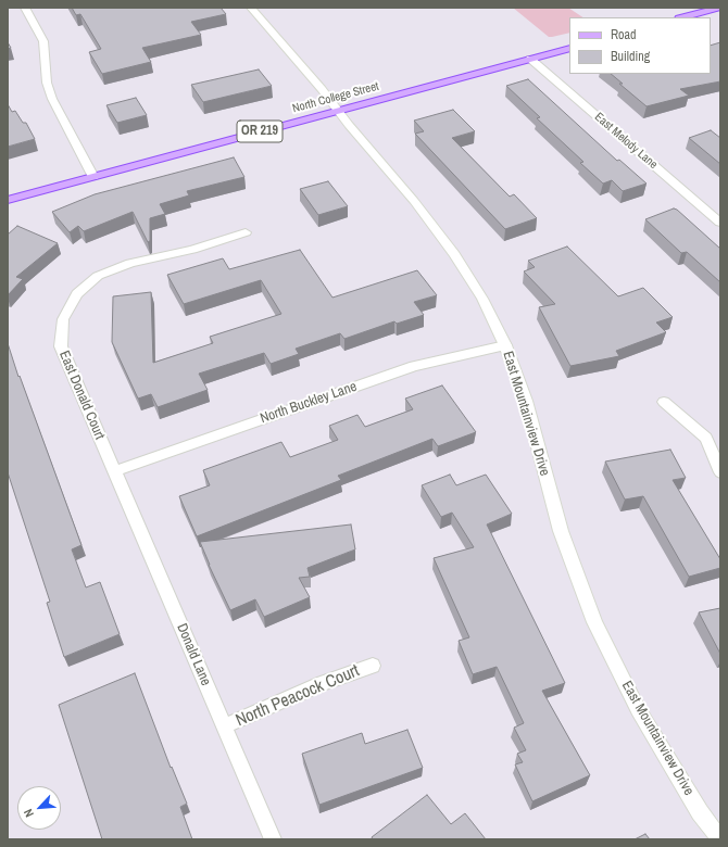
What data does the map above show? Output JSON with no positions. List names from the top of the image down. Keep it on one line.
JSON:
{"streets":{"main road":["North College Street","OR 219"],"street":["East Melody Lane","East Donald Court","North Buckley Lane","East Mountainview Drive","Donald Lane","North Peacock Court"]},"crossings":[["North College Street","East Melody Lane"],["North College Street","East Mountainview Drive"],["East Donald Court","North Buckley Lane"],["East Donald Court","Donald Lane"],["North Buckley Lane","East Mountainview Drive"],["North Buckley Lane","Donald Lane"],["Donald Lane","North Peacock Court"]],"legend":["Road","Building"],"north":"bottom left"}
